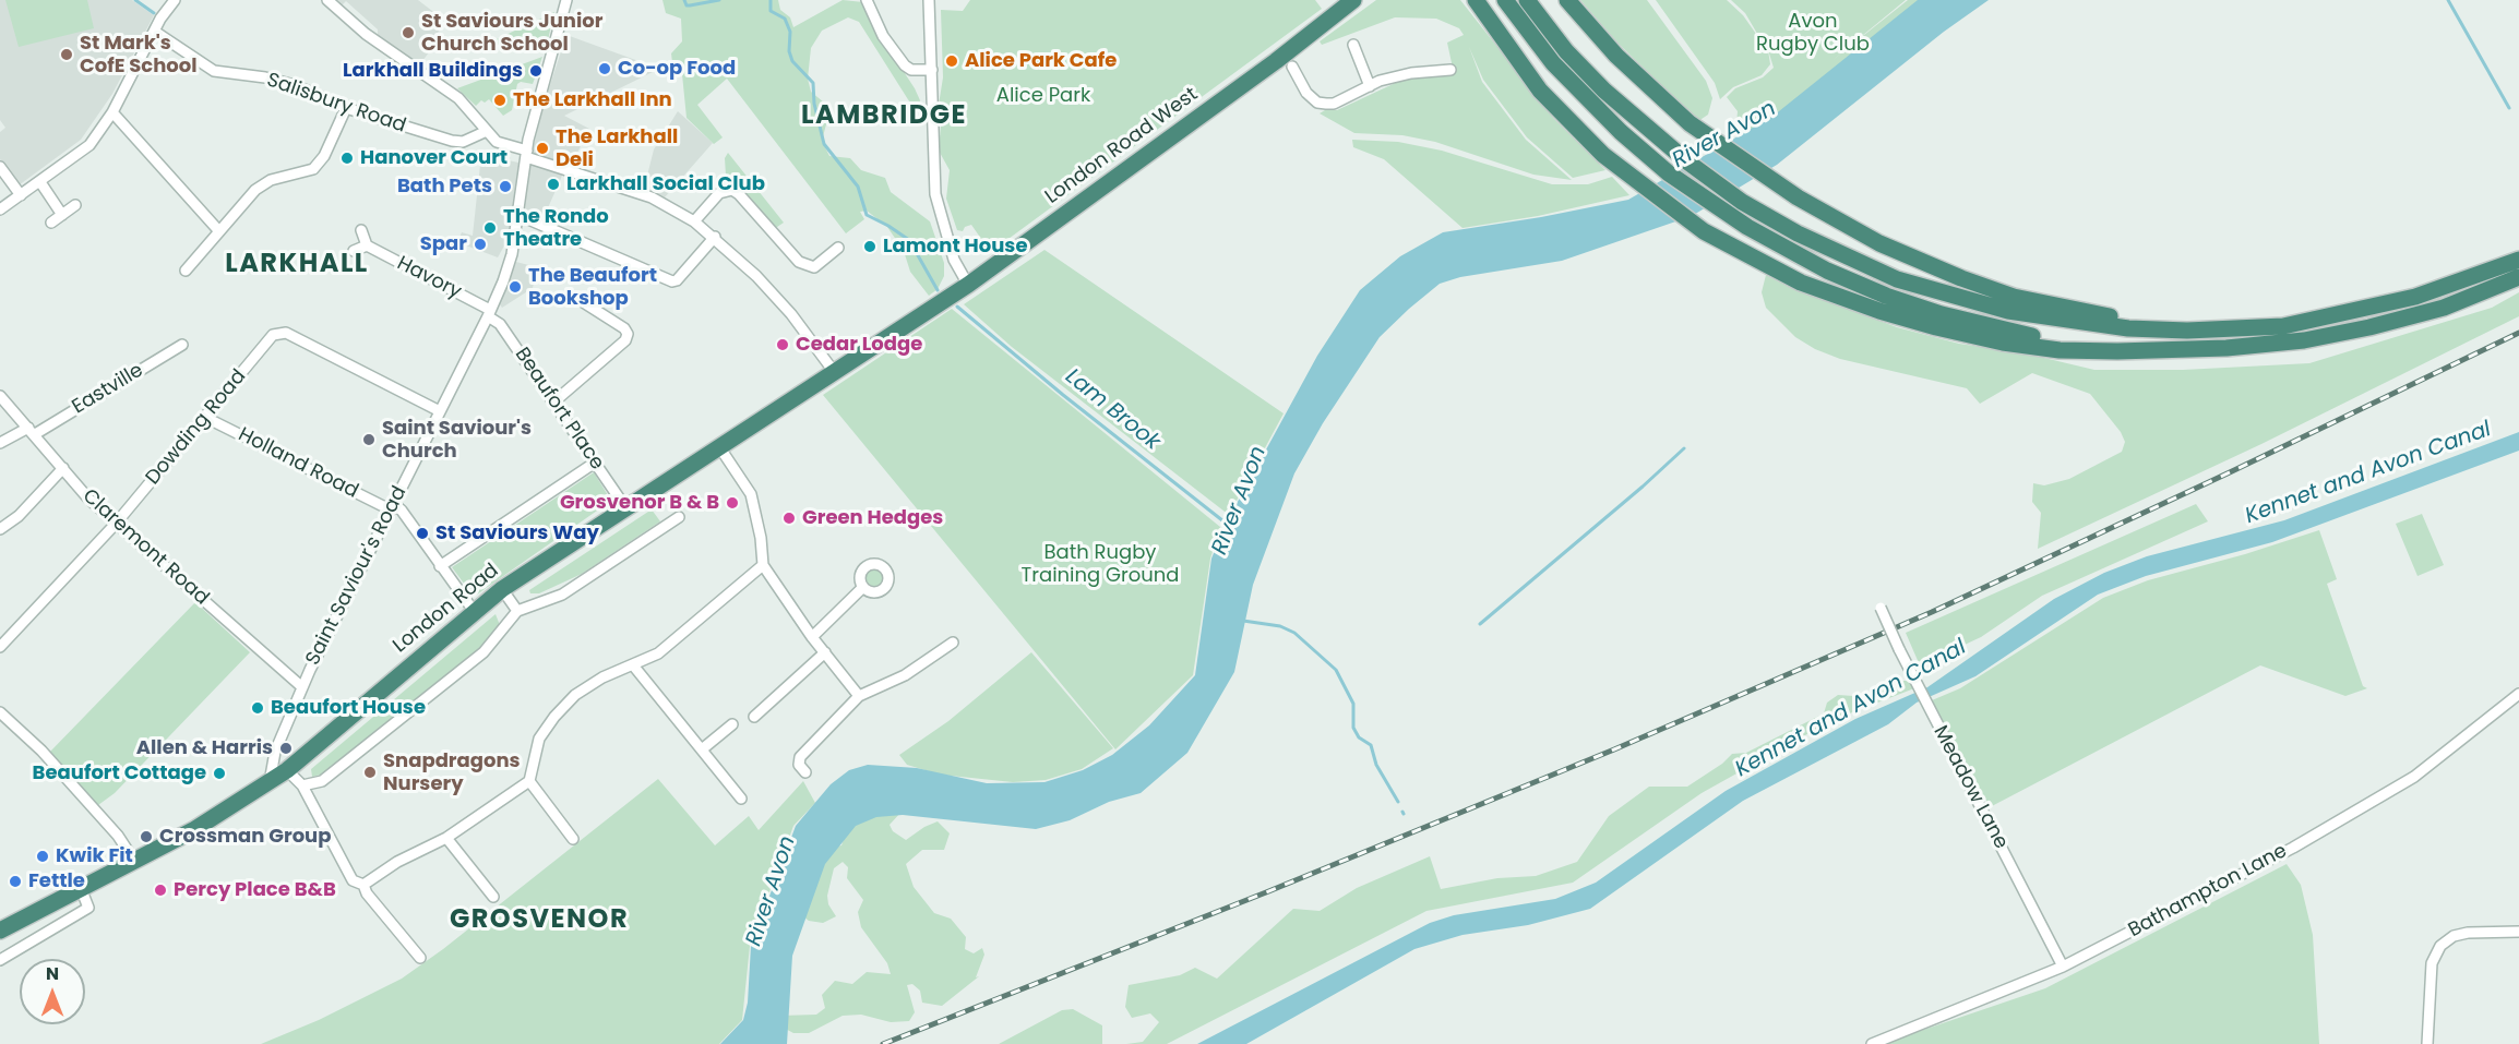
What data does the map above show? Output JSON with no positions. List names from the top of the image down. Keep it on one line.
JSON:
{"streets":{"highway":["London Road West","London Road"],"street":["Salisbury Road","Havory","Eastville","Beaufort Place","Dowding Road","Holland Road","Claremont Road","Saint Saviour's Road","Meadow Lane","Bathampton Lane"]},"crossings":[["London Road West","London Road"],["Havory","Beaufort Place"],["Havory","Saint Saviour's Road"],["Eastville","Claremont Road"],["Beaufort Place","Saint Saviour's Road"],["Beaufort Place","London Road"],["Dowding Road","Holland Road"],["Dowding Road","Claremont Road"],["Dowding Road","Saint Saviour's Road"],["Holland Road","Saint Saviour's Road"],["Claremont Road","Saint Saviour's Road"],["Saint Saviour's Road","London Road"],["Meadow Lane","Bathampton Lane"]],"districts":["LAMBRIDGE","LARKHALL","GROSVENOR"],"water":["River Avon","Lam Brook","Kennet and Avon Canal"],"parks":["Avon Rugby Club","Alice Park","Bath Rugby Training Ground"],"places":["St Saviours Junior Church School","St Mark's CofE School","Alice Park Cafe","Co-op Food","Larkhall Buildings","The Larkhall Inn","The Larkhall Deli","Hanover Court","Larkhall Social Club","Bath Pets","The Rondo Theatre","Spar","Lamont House","The Beaufort Bookshop","Cedar Lodge","Saint Saviour's Church","Grosvenor B & B","Green Hedges","St Saviours Way","Beaufort House","Allen & Harris","Snapdragons Nursery","Beaufort Cottage","Crossman Group","Kwik Fit","Fettle","Percy Place B&B"],"north":"top"}
